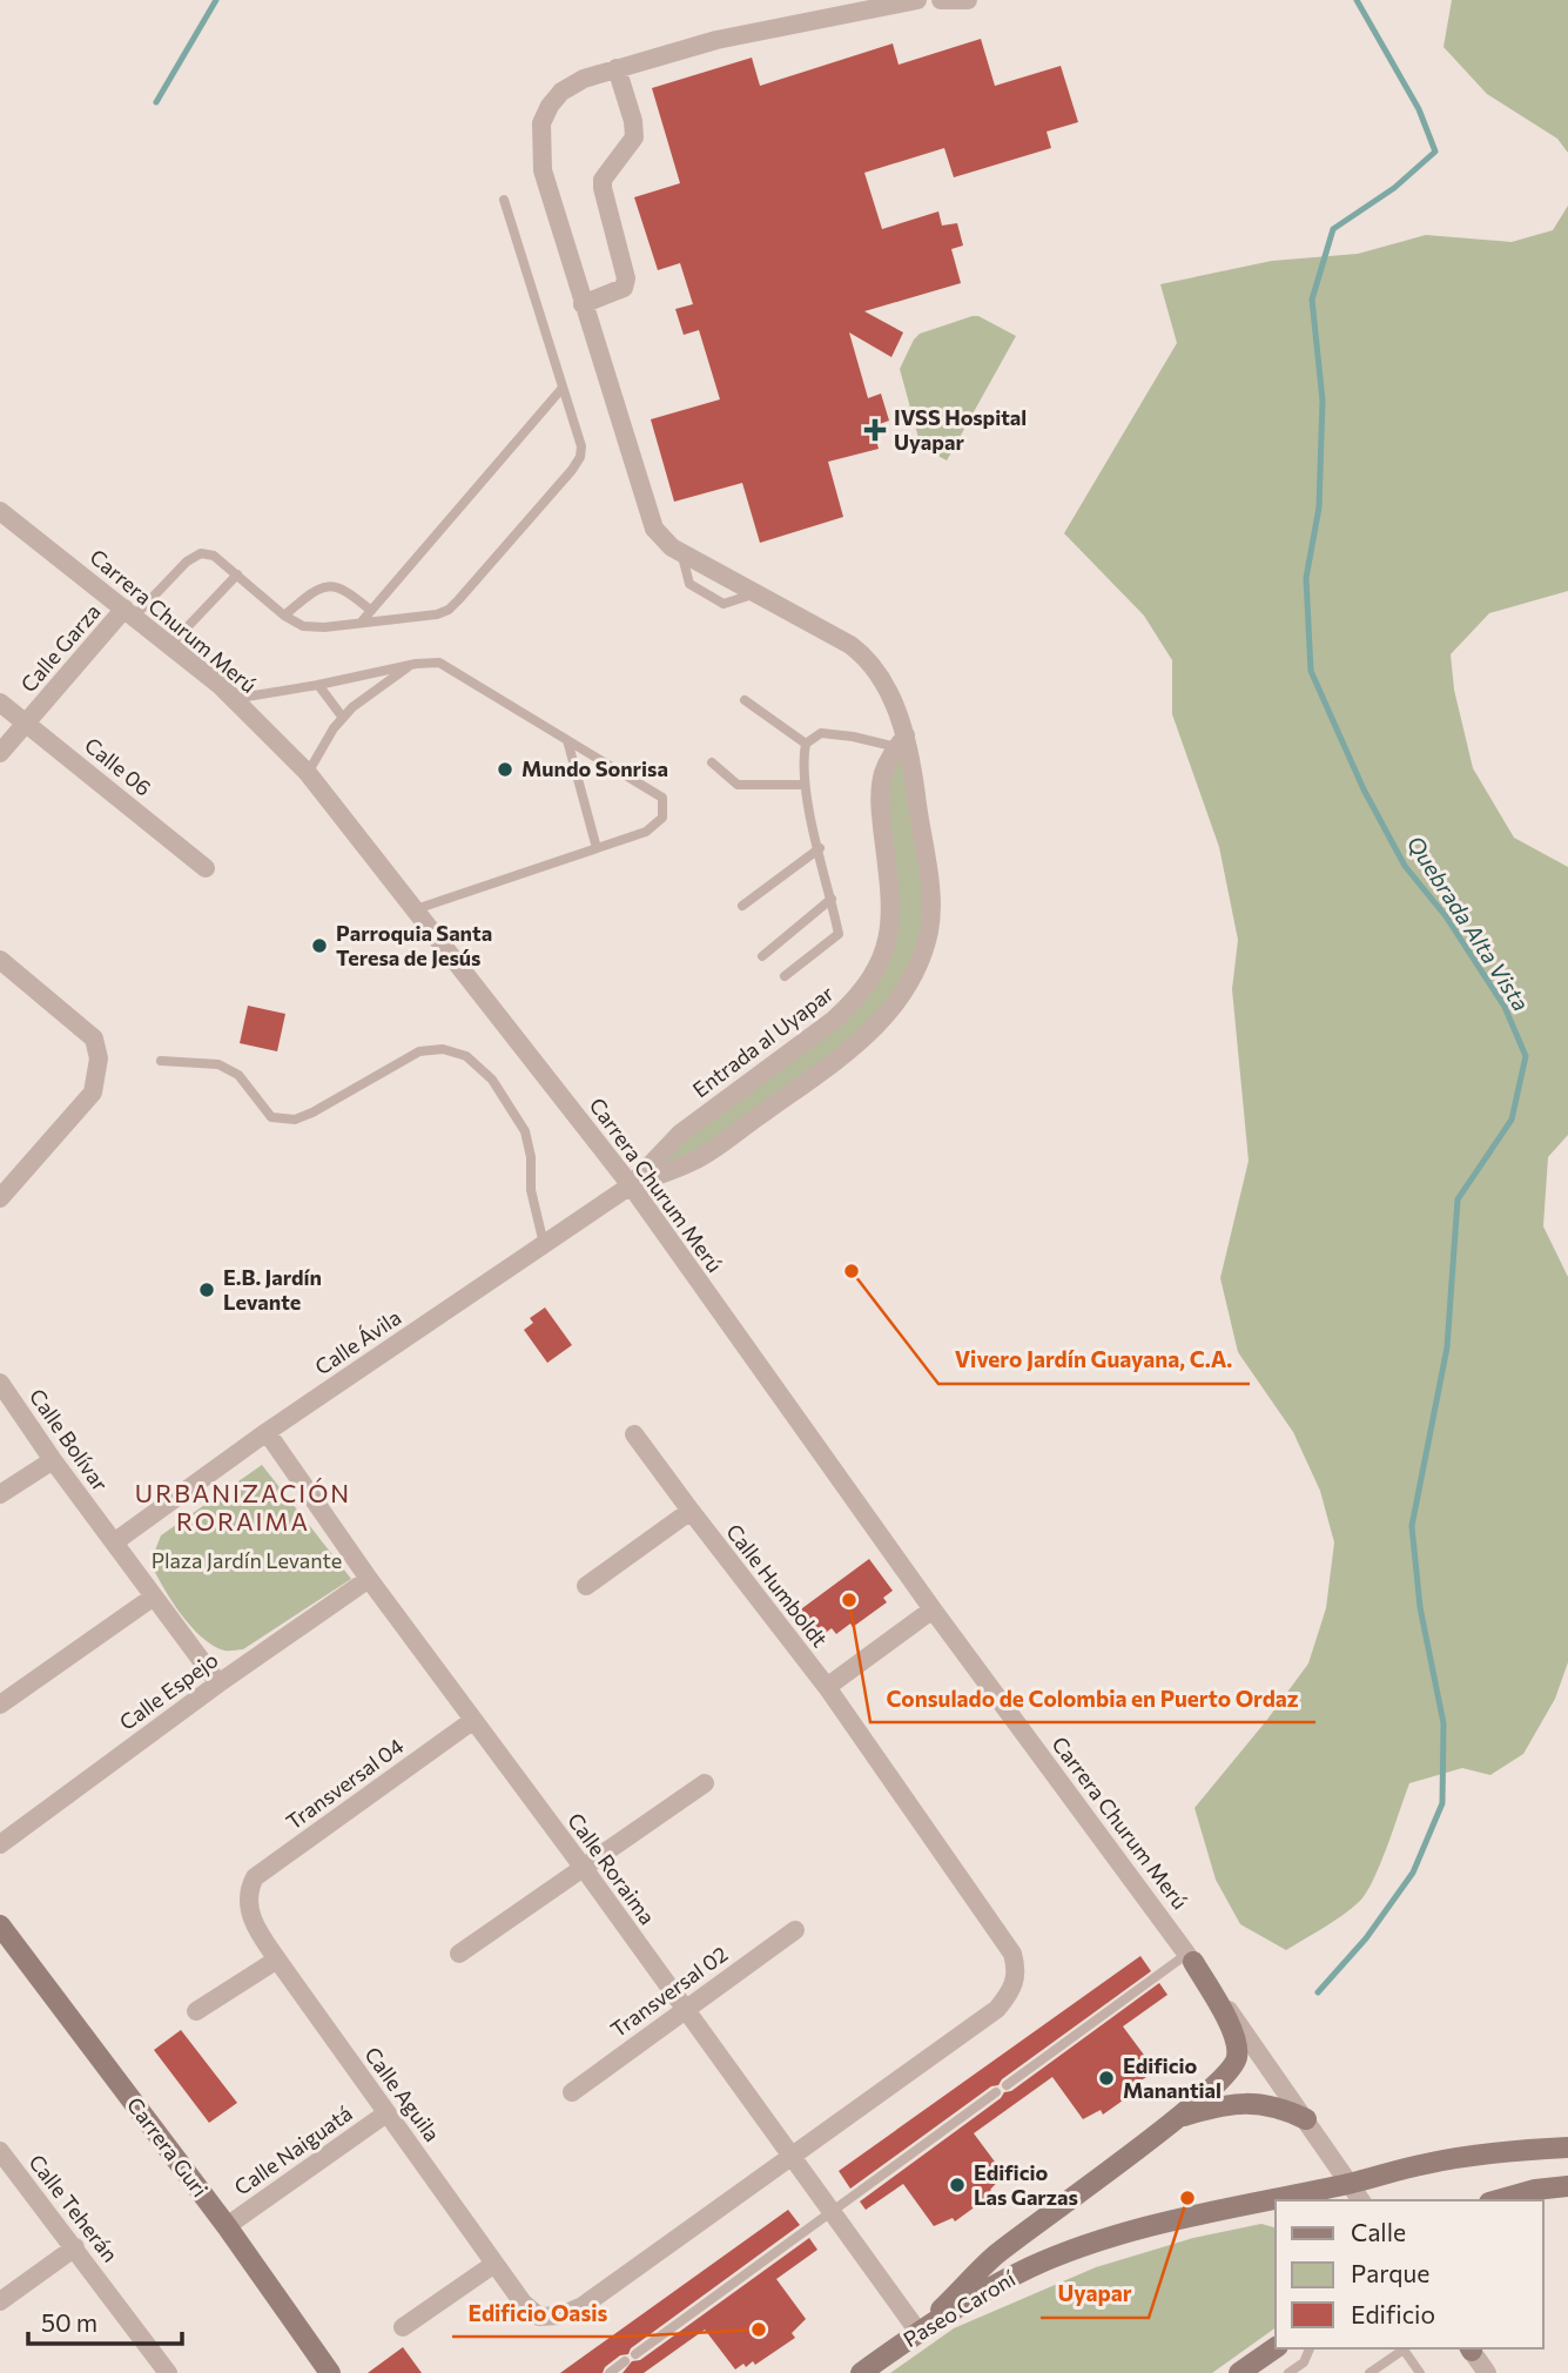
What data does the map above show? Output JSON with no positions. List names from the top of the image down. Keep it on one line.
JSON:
{"streets":{"street":["Carrera Churum Merú","Calle Garza","Calle 06","Entrada al Uyapar","Calle Ávila","Calle Bolívar","Calle Humboldt","Calle Espejo","Transversal 04","Calle Roraima","Transversal 02","Calle Aguila","Carrera Guri","Calle Naiguatá","Calle Teherán","Paseo Caroní"]},"crossings":[["Carrera Churum Merú","Calle Garza"],["Carrera Churum Merú","Entrada al Uyapar"],["Carrera Churum Merú","Calle Ávila"],["Carrera Churum Merú","Paseo Caroní"],["Calle Garza","Calle 06"],["Entrada al Uyapar","Calle Ávila"],["Calle Ávila","Calle Bolívar"],["Calle Ávila","Calle Roraima"],["Calle Bolívar","Calle Espejo"],["Calle Humboldt","Calle Roraima"],["Calle Humboldt","Calle Aguila"],["Calle Espejo","Calle Roraima"],["Transversal 04","Calle Roraima"],["Transversal 04","Calle Aguila"],["Calle Roraima","Transversal 02"],["Calle Roraima","Calle Aguila"],["Calle Roraima","Paseo Caroní"],["Calle Aguila","Calle Naiguatá"],["Carrera Guri","Calle Naiguatá"]],"districts":["URBANIZACIÓN RORAIMA"],"water":["Quebrada Alta Vista"],"parks":["Plaza Jardín Levante"],"places":{"health":["IVSS Hospital Uyapar"],"other":["Mundo Sonrisa","Parroquia Santa Teresa de Jesús","Vivero Jardín Guayana, C.A.","E.B. Jardín Levante","Consulado de Colombia en Puerto Ordaz","Edificio Manantial","Edificio Las Garzas","Uyapar","Edificio Oasis"]},"legend":["Calle","Parque","Edificio"],"scale_bar":"50 m"}
